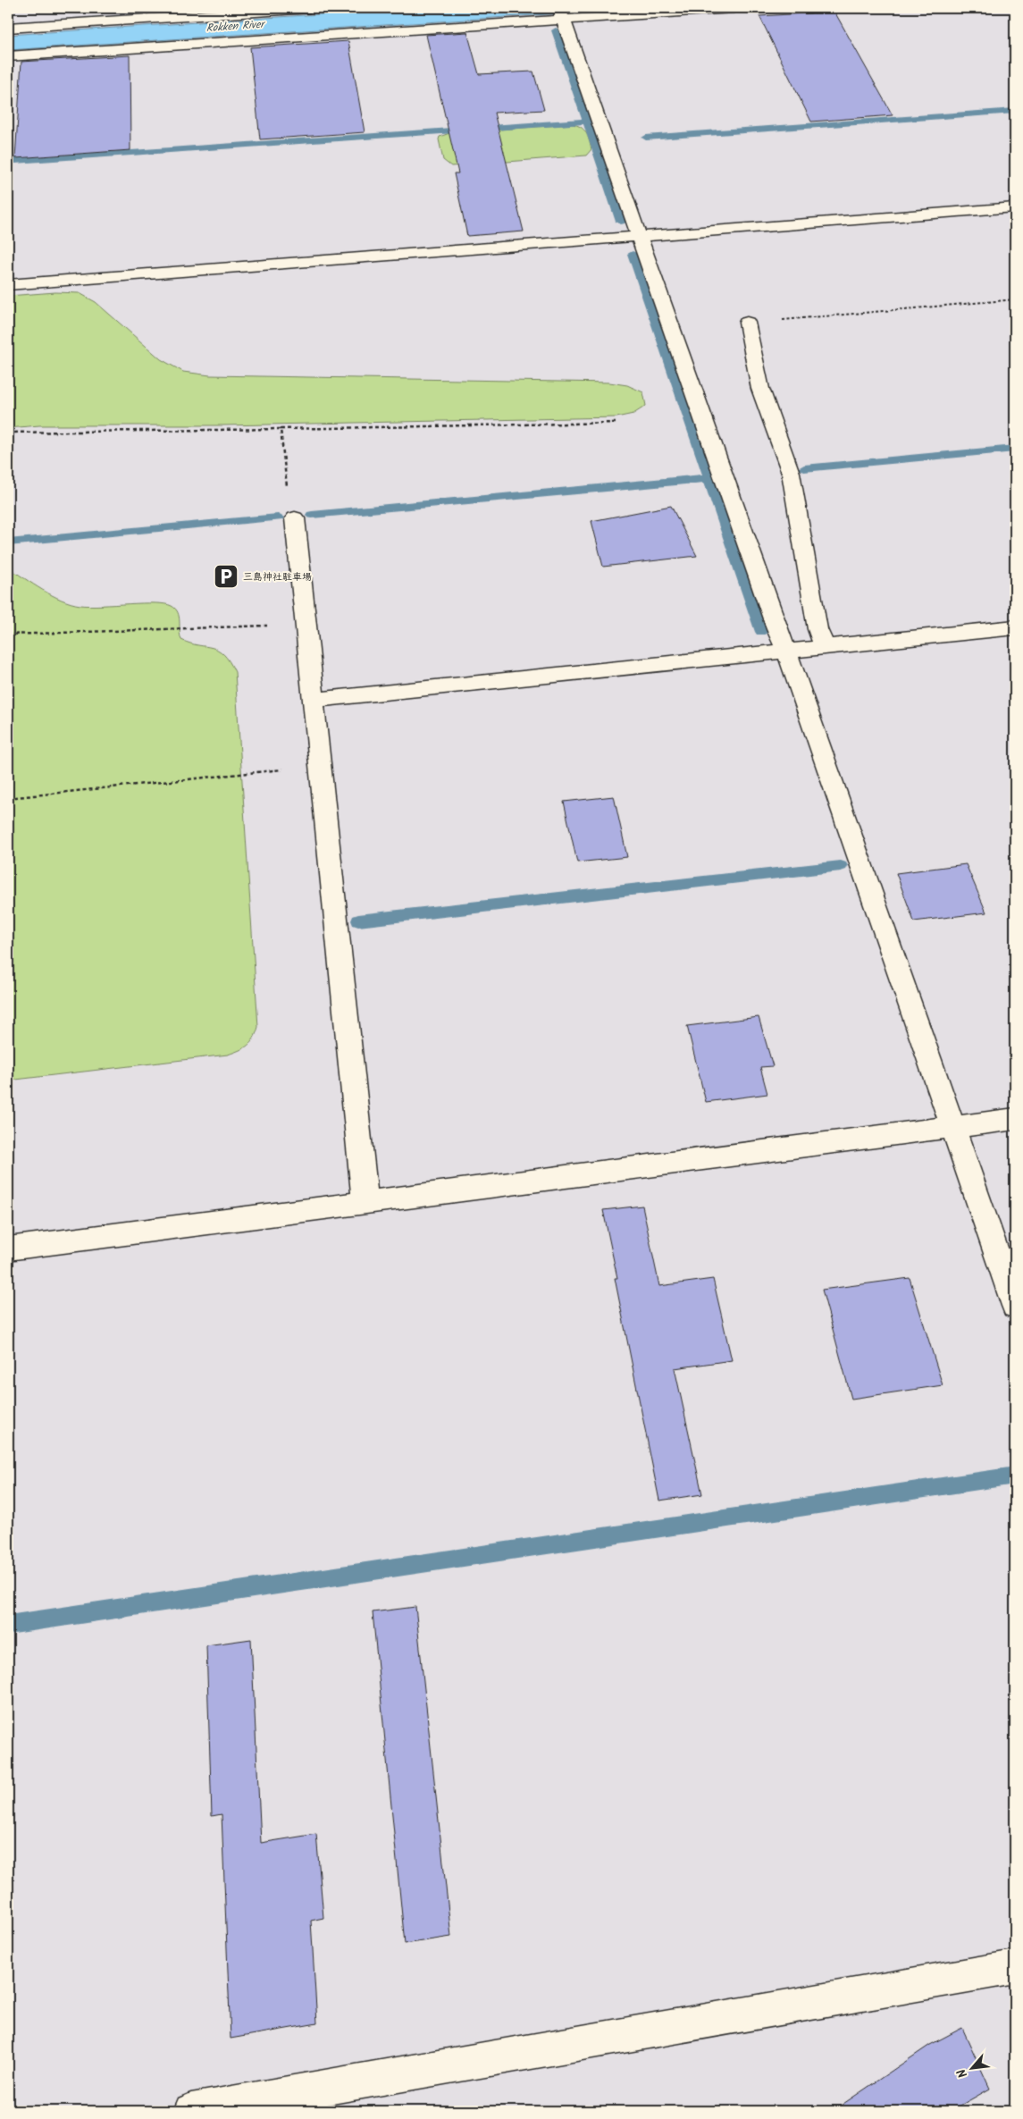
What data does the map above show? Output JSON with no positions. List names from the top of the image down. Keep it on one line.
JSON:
{"water":["Rokken River"],"places":{"parking":["三島神社駐車場"]},"north":"bottom left"}
